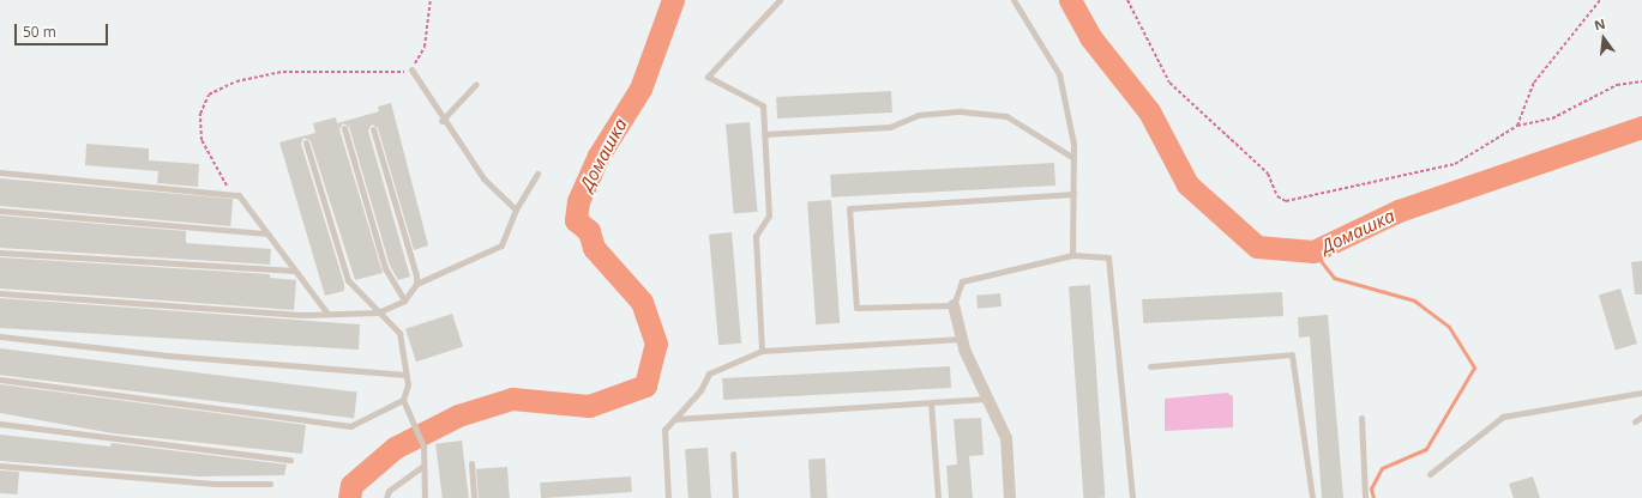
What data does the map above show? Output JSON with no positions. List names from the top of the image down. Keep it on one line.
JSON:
{"water":["Домашка"],"scale_bar":"50 m","north":"top"}
